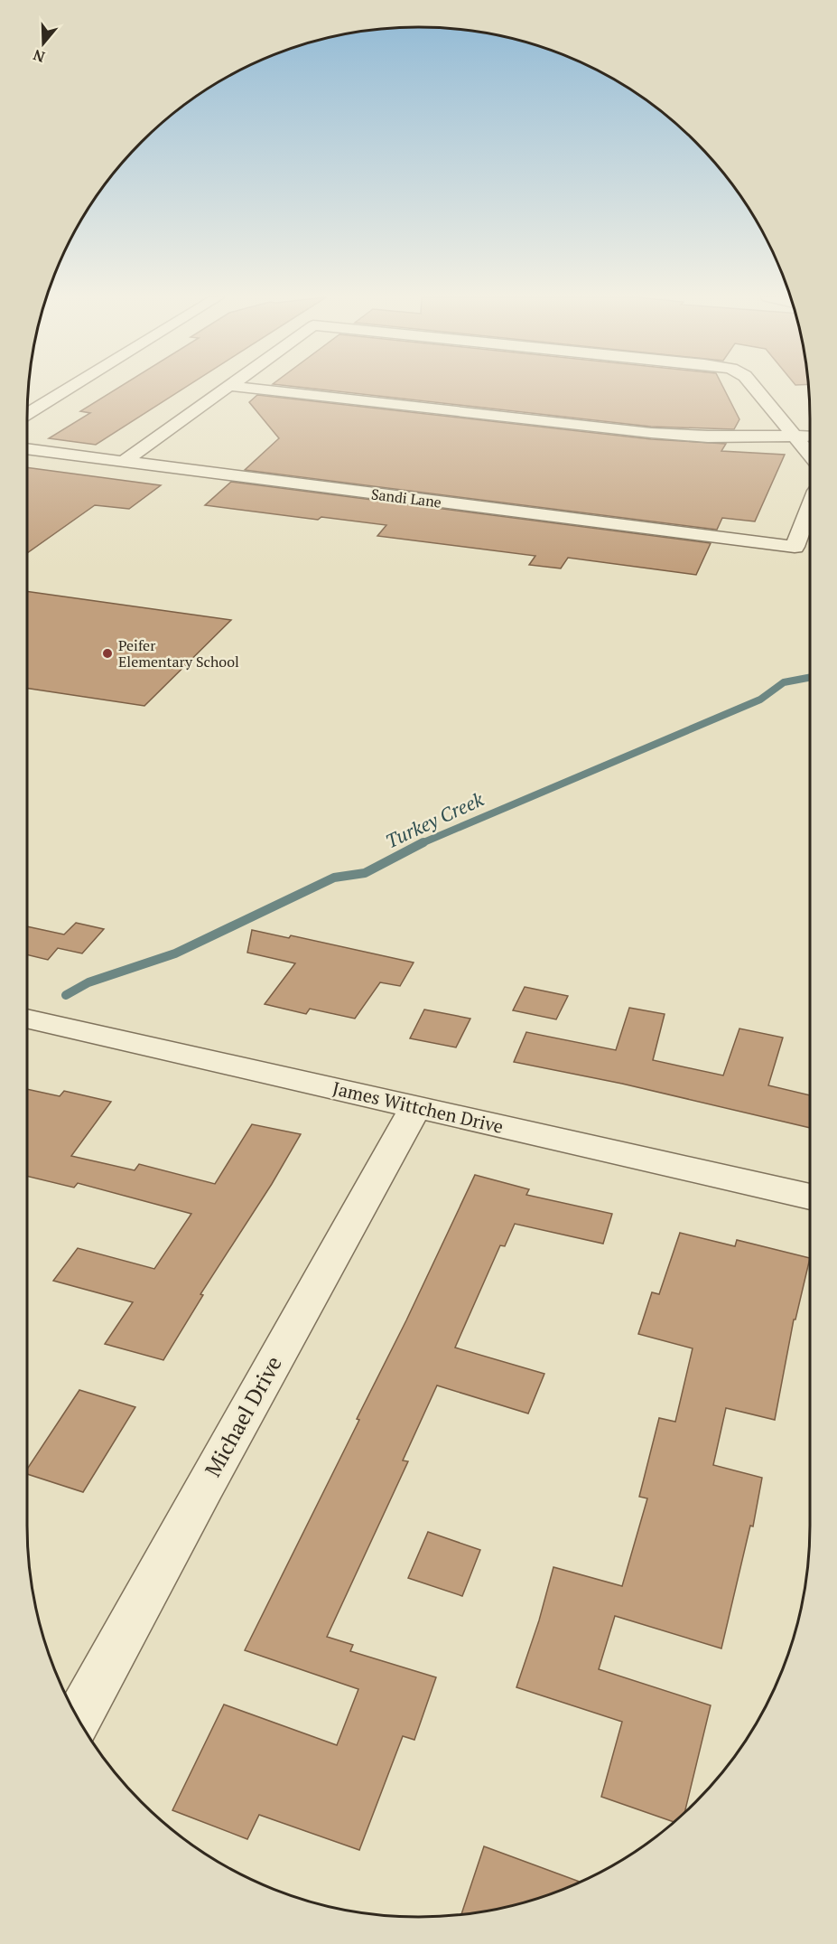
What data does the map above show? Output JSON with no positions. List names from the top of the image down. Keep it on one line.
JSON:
{"streets":{"street":["Sandi Lane","James Wittchen Drive","Michael Drive"]},"crossings":[["James Wittchen Drive","Michael Drive"]],"water":["Turkey Creek"],"places":["Peifer Elementary School"],"north":"bottom"}
